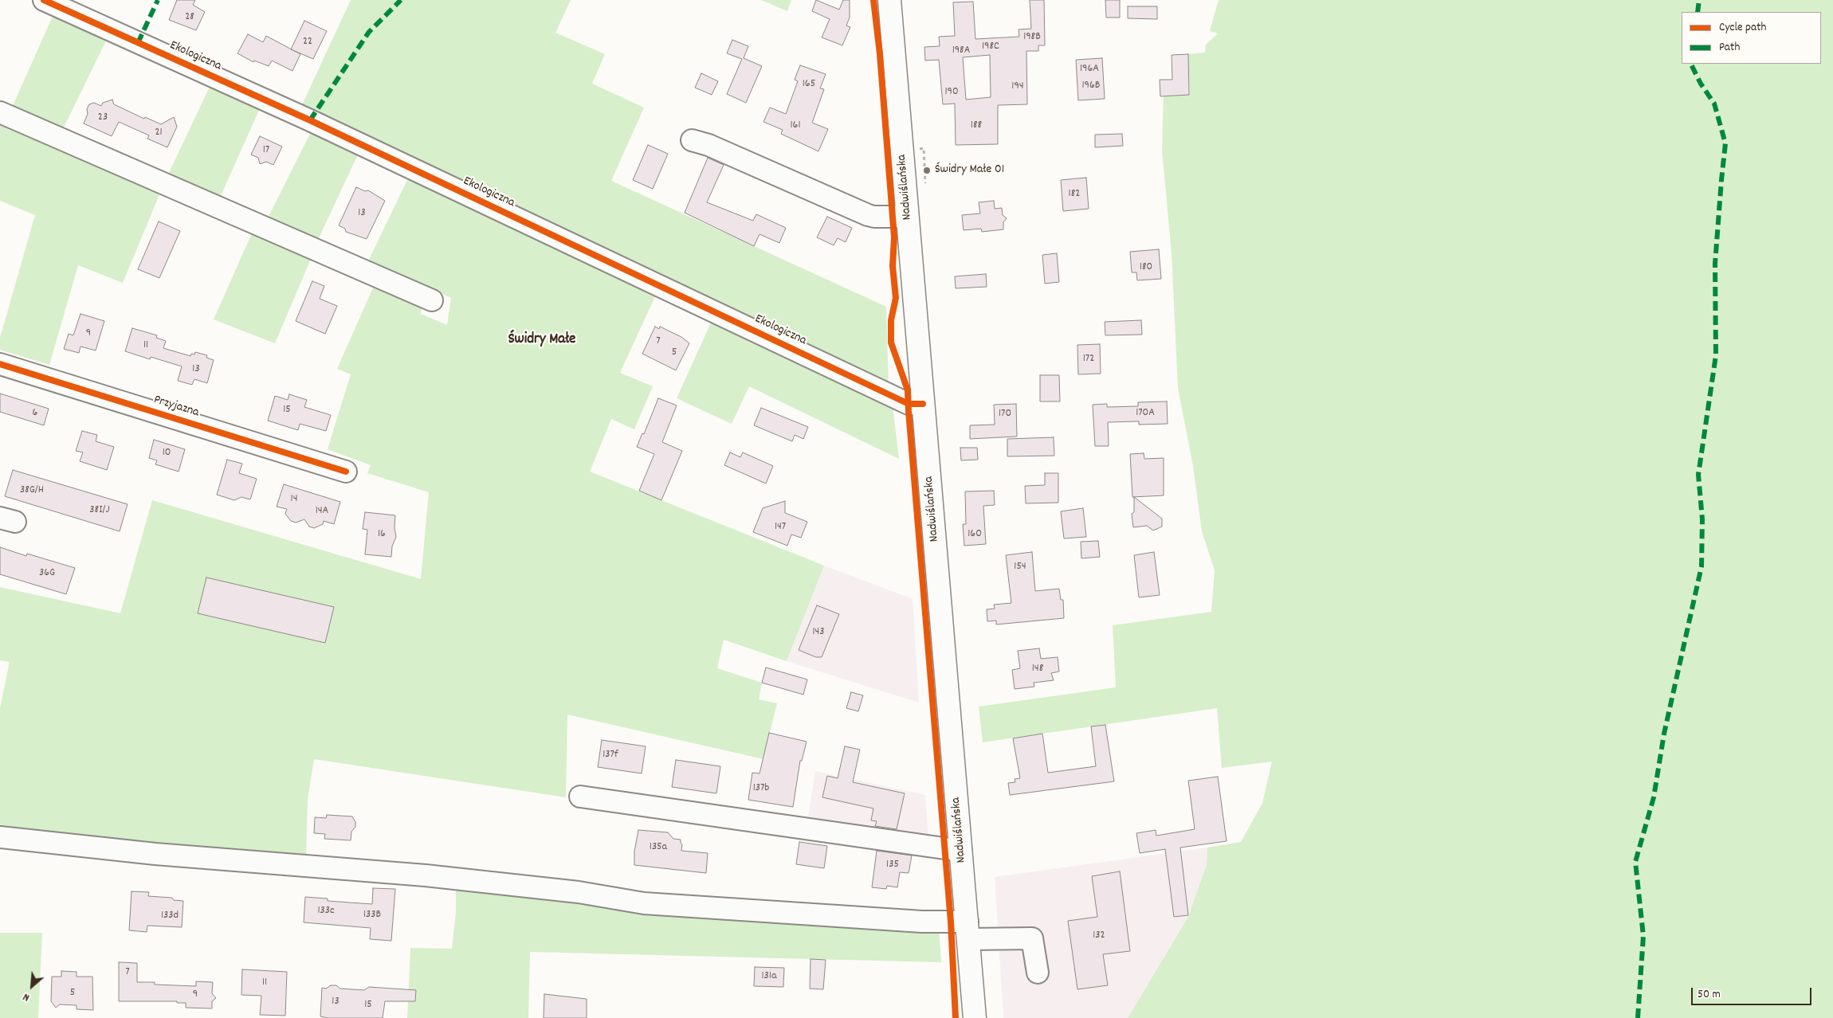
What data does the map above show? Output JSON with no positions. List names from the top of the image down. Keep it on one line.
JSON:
{"streets":{"main road":["Nadwiślańska"],"street":["Ekologiczna","Przyjazna"]},"crossings":[["Ekologiczna","Nadwiślańska"]],"districts":["Świdry Małe"],"places":["Świdry Małe 01"],"house_numbers":["28","198B","22","198C","198A","196A","165","196B","194","190","23","161","188","21","17","182","13","180","9","7","11","5","172","13","15","6","170A","170","10","38G/H","14","38I/J","14A","147","16","160","154","36G","143","148","137f","137b","135a","135","133c","133B","133d","132","7","131a","11","5","9","13","15"],"legend":["Cycle path","Path"],"scale_bar":"50 m","north":"bottom left"}
